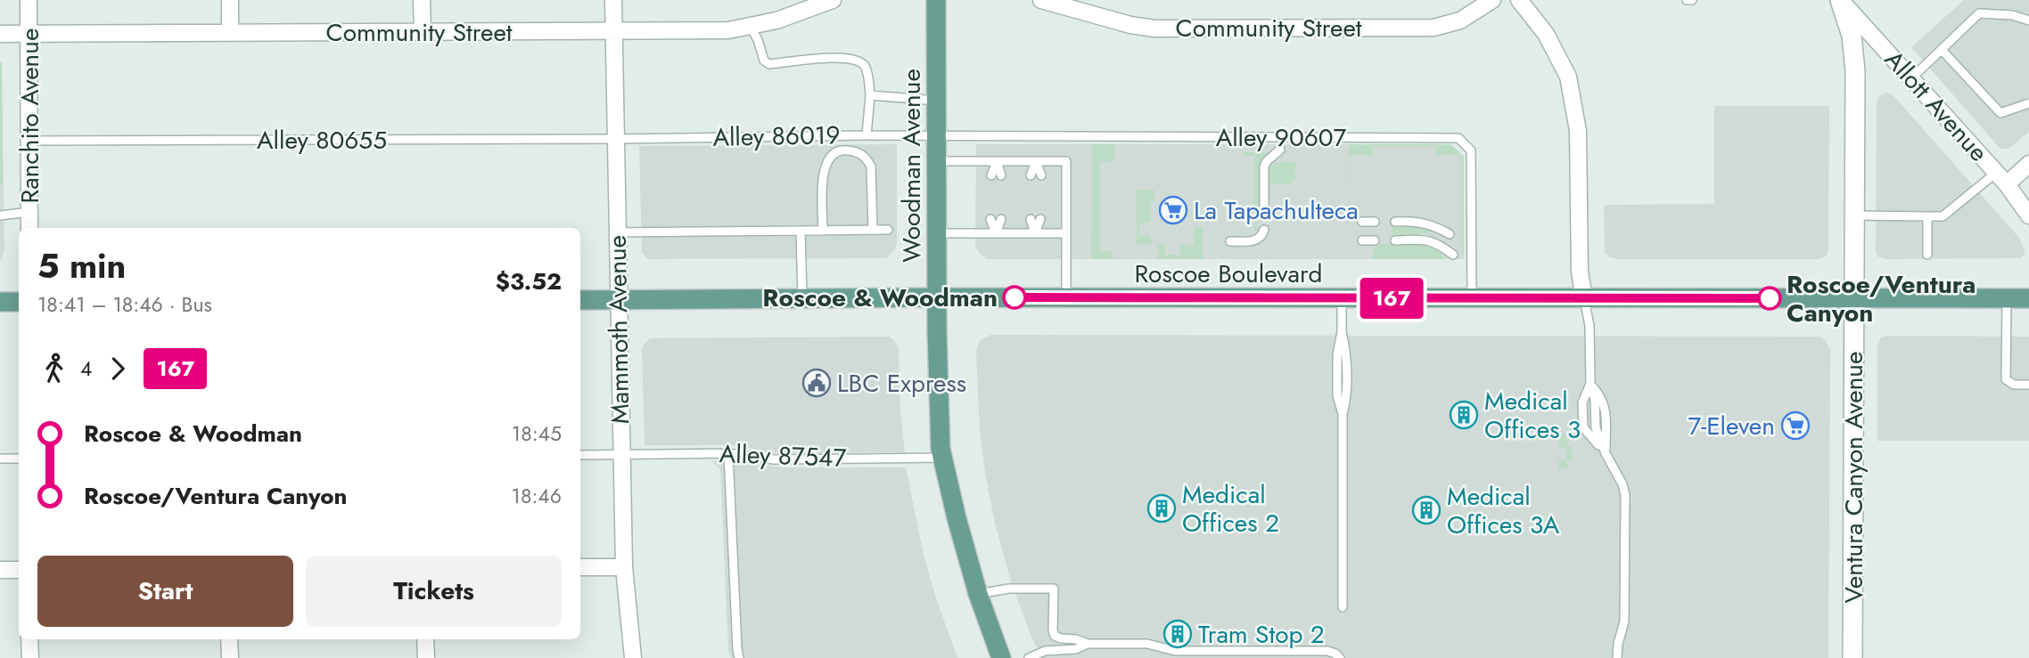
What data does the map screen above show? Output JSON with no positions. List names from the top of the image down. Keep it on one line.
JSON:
{"streets":{"main road":["Woodman Avenue","Roscoe Boulevard"],"street":["Community Street","Allott Avenue","Ranchito Avenue","Mammoth Avenue","Ventura Canyon Avenue"],"lane":["Alley 86019","Alley 90607","Alley 80655","Alley 87547"]},"crossings":[["Community Street","Ranchito Avenue"],["Community Street","Mammoth Avenue"],["Allott Avenue","Ventura Canyon Avenue"],["Ranchito Avenue","Alley 80655"],["Alley 86019","Alley 90607"],["Alley 86019","Alley 80655"],["Alley 86019","Woodman Avenue"],["Alley 86019","Mammoth Avenue"],["Alley 90607","Woodman Avenue"],["Alley 90607","Roscoe Boulevard"],["Alley 80655","Mammoth Avenue"],["Woodman Avenue","Roscoe Boulevard"],["Woodman Avenue","Alley 87547"],["Roscoe Boulevard","Mammoth Avenue"],["Roscoe Boulevard","Ventura Canyon Avenue"],["Mammoth Avenue","Alley 87547"]],"places":{"supermarket":["La Tapachulteca","7-Eleven"],"other":["Roscoe & Woodman","Roscoe/Ventura Canyon"],"public building":["LBC Express"],"building":["Medical Offices 3","Medical Offices 2","Medical Offices 3A","Tram Stop 2"]},"lines":["bus line 167"],"page":{"on_map":"167","heading":["5 min","18:41 – 18:46 · Bus","$3.52"],"legs":["4","167"],"list":[{"name":"Roscoe & Woodman","value":"18:45"},{"name":"Roscoe/Ventura Canyon","value":"18:46"}],"buttons":["Start","Tickets"]}}
